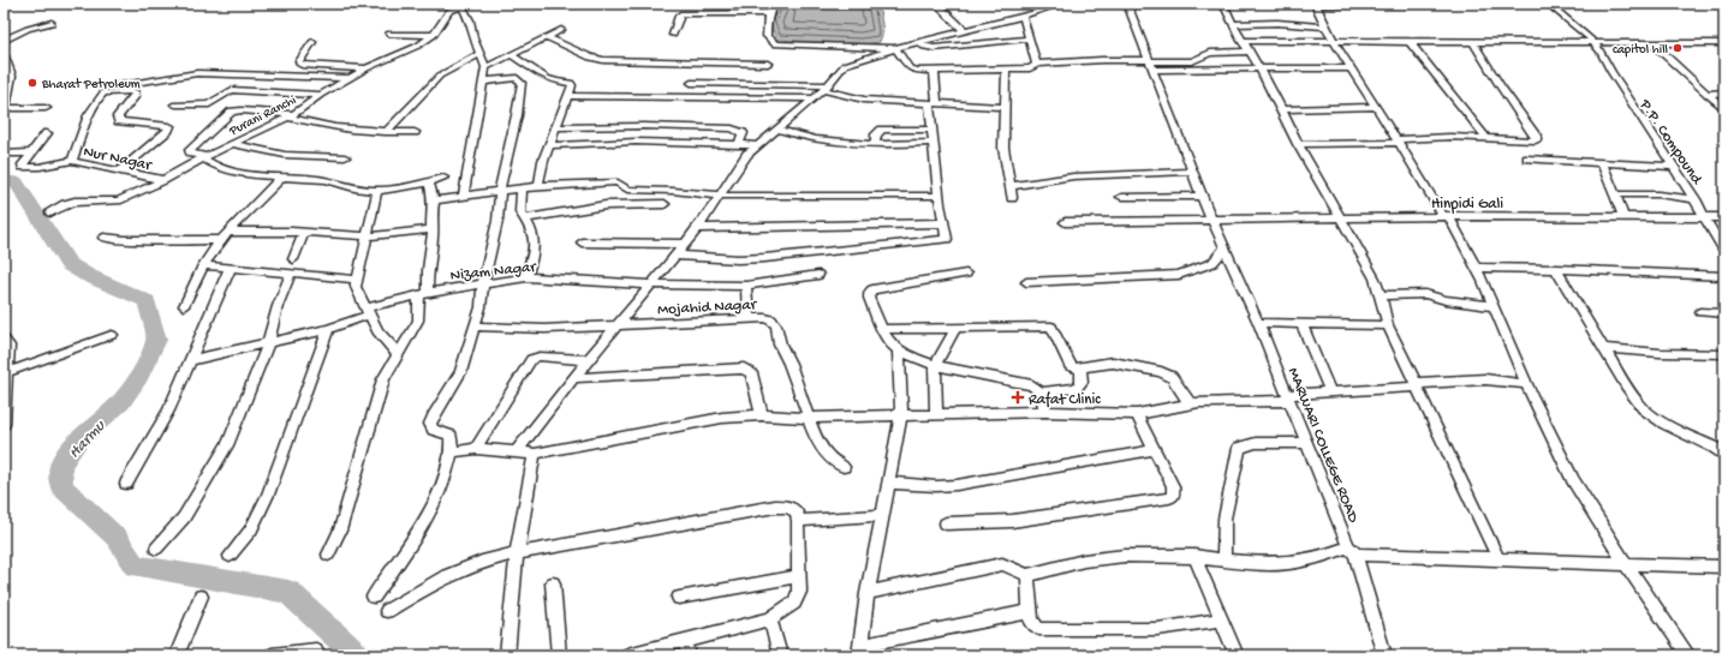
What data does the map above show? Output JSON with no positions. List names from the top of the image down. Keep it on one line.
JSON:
{"streets":{"street":["Purani Ranchi","P.P. Compound","Nur Nagar","Hinpidi Gali","Nizam Nagar","Mojahid Nagar","MARWARI COLLEGE ROAD"]},"crossings":[["Purani Ranchi","Nur Nagar"],["P.P. Compound","Hinpidi Gali"],["Hinpidi Gali","MARWARI COLLEGE ROAD"]],"water":["Harmu"],"places":{"other":["capitol hill","Bharat Petroleum"],"health":["Rafat Clinic"]}}
